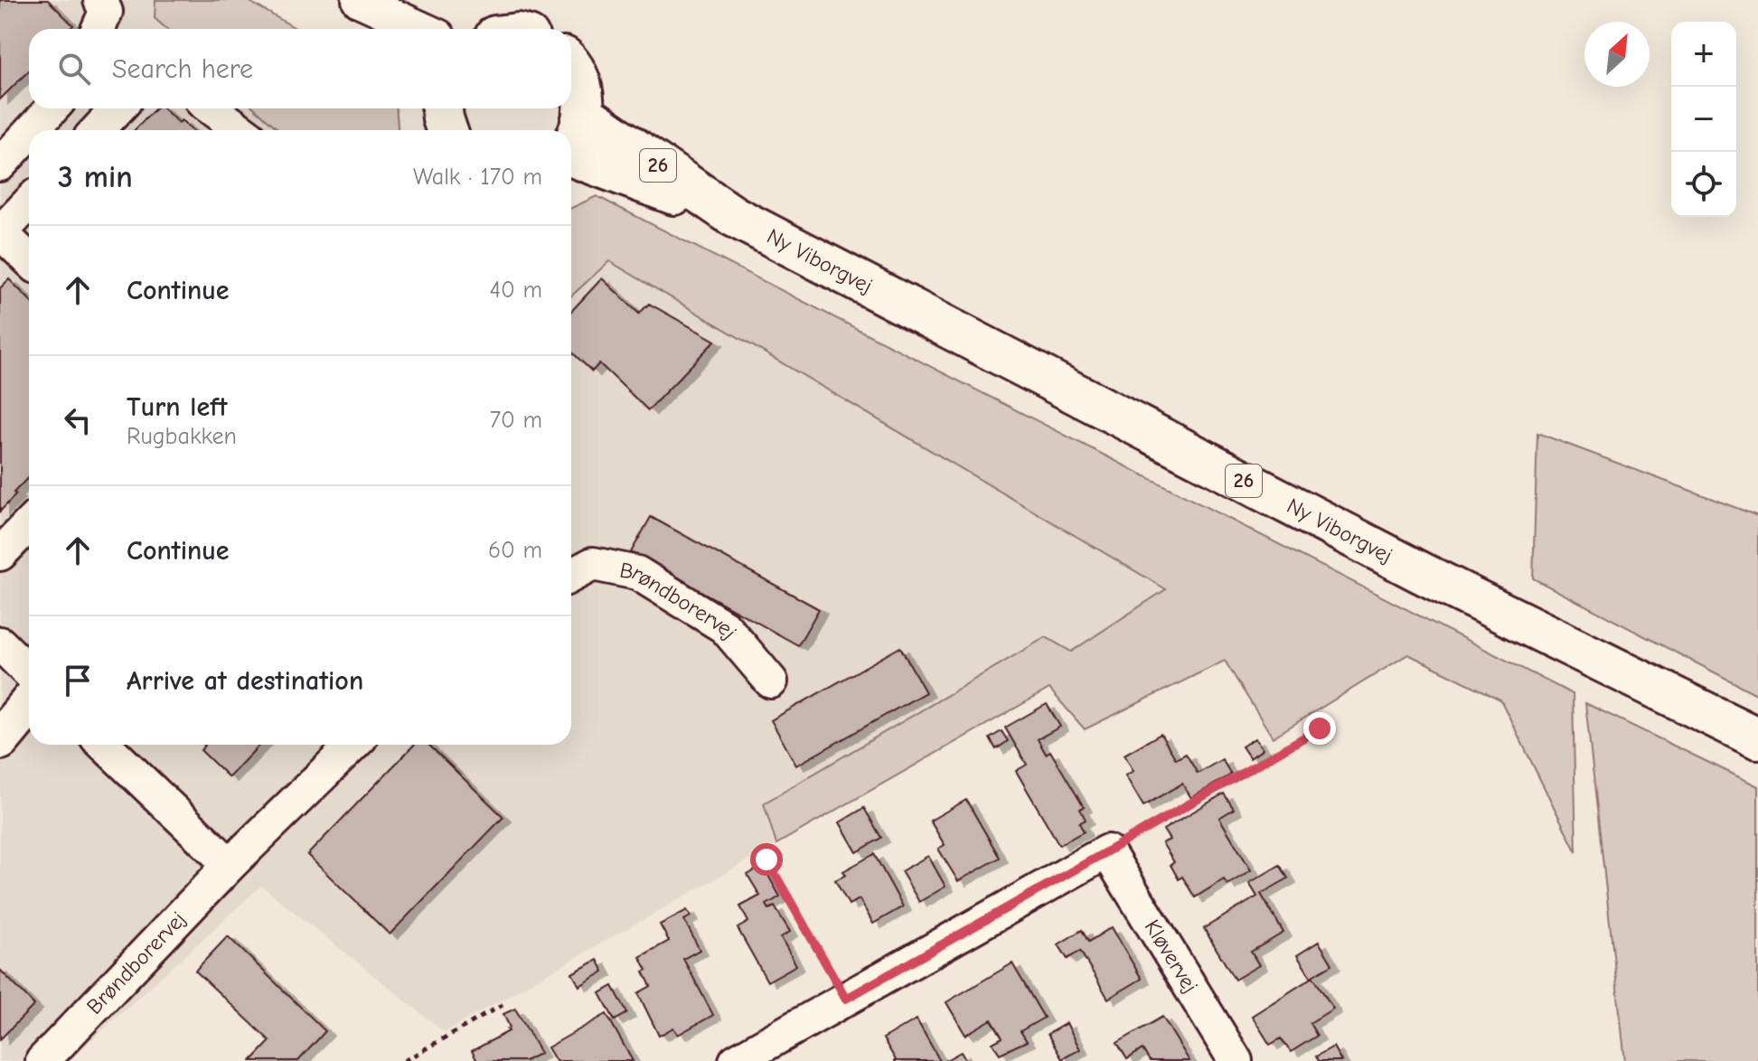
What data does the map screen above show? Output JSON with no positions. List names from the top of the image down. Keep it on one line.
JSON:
{"streets":{"main road":["26","Ny Viborgvej"],"street":["Brøndborervej","Kløvervej"]},"crossings":[["26","Ny Viborgvej"]],"north":"top right","page":{"map_buttons":["+","−"],"search":"Search here","heading":["3 min","Walk · 170 m"],"list":[["Continue","40 m"],["Turn left","Rugbakken","70 m"],["Continue","60 m"],"Arrive at destination"]}}
